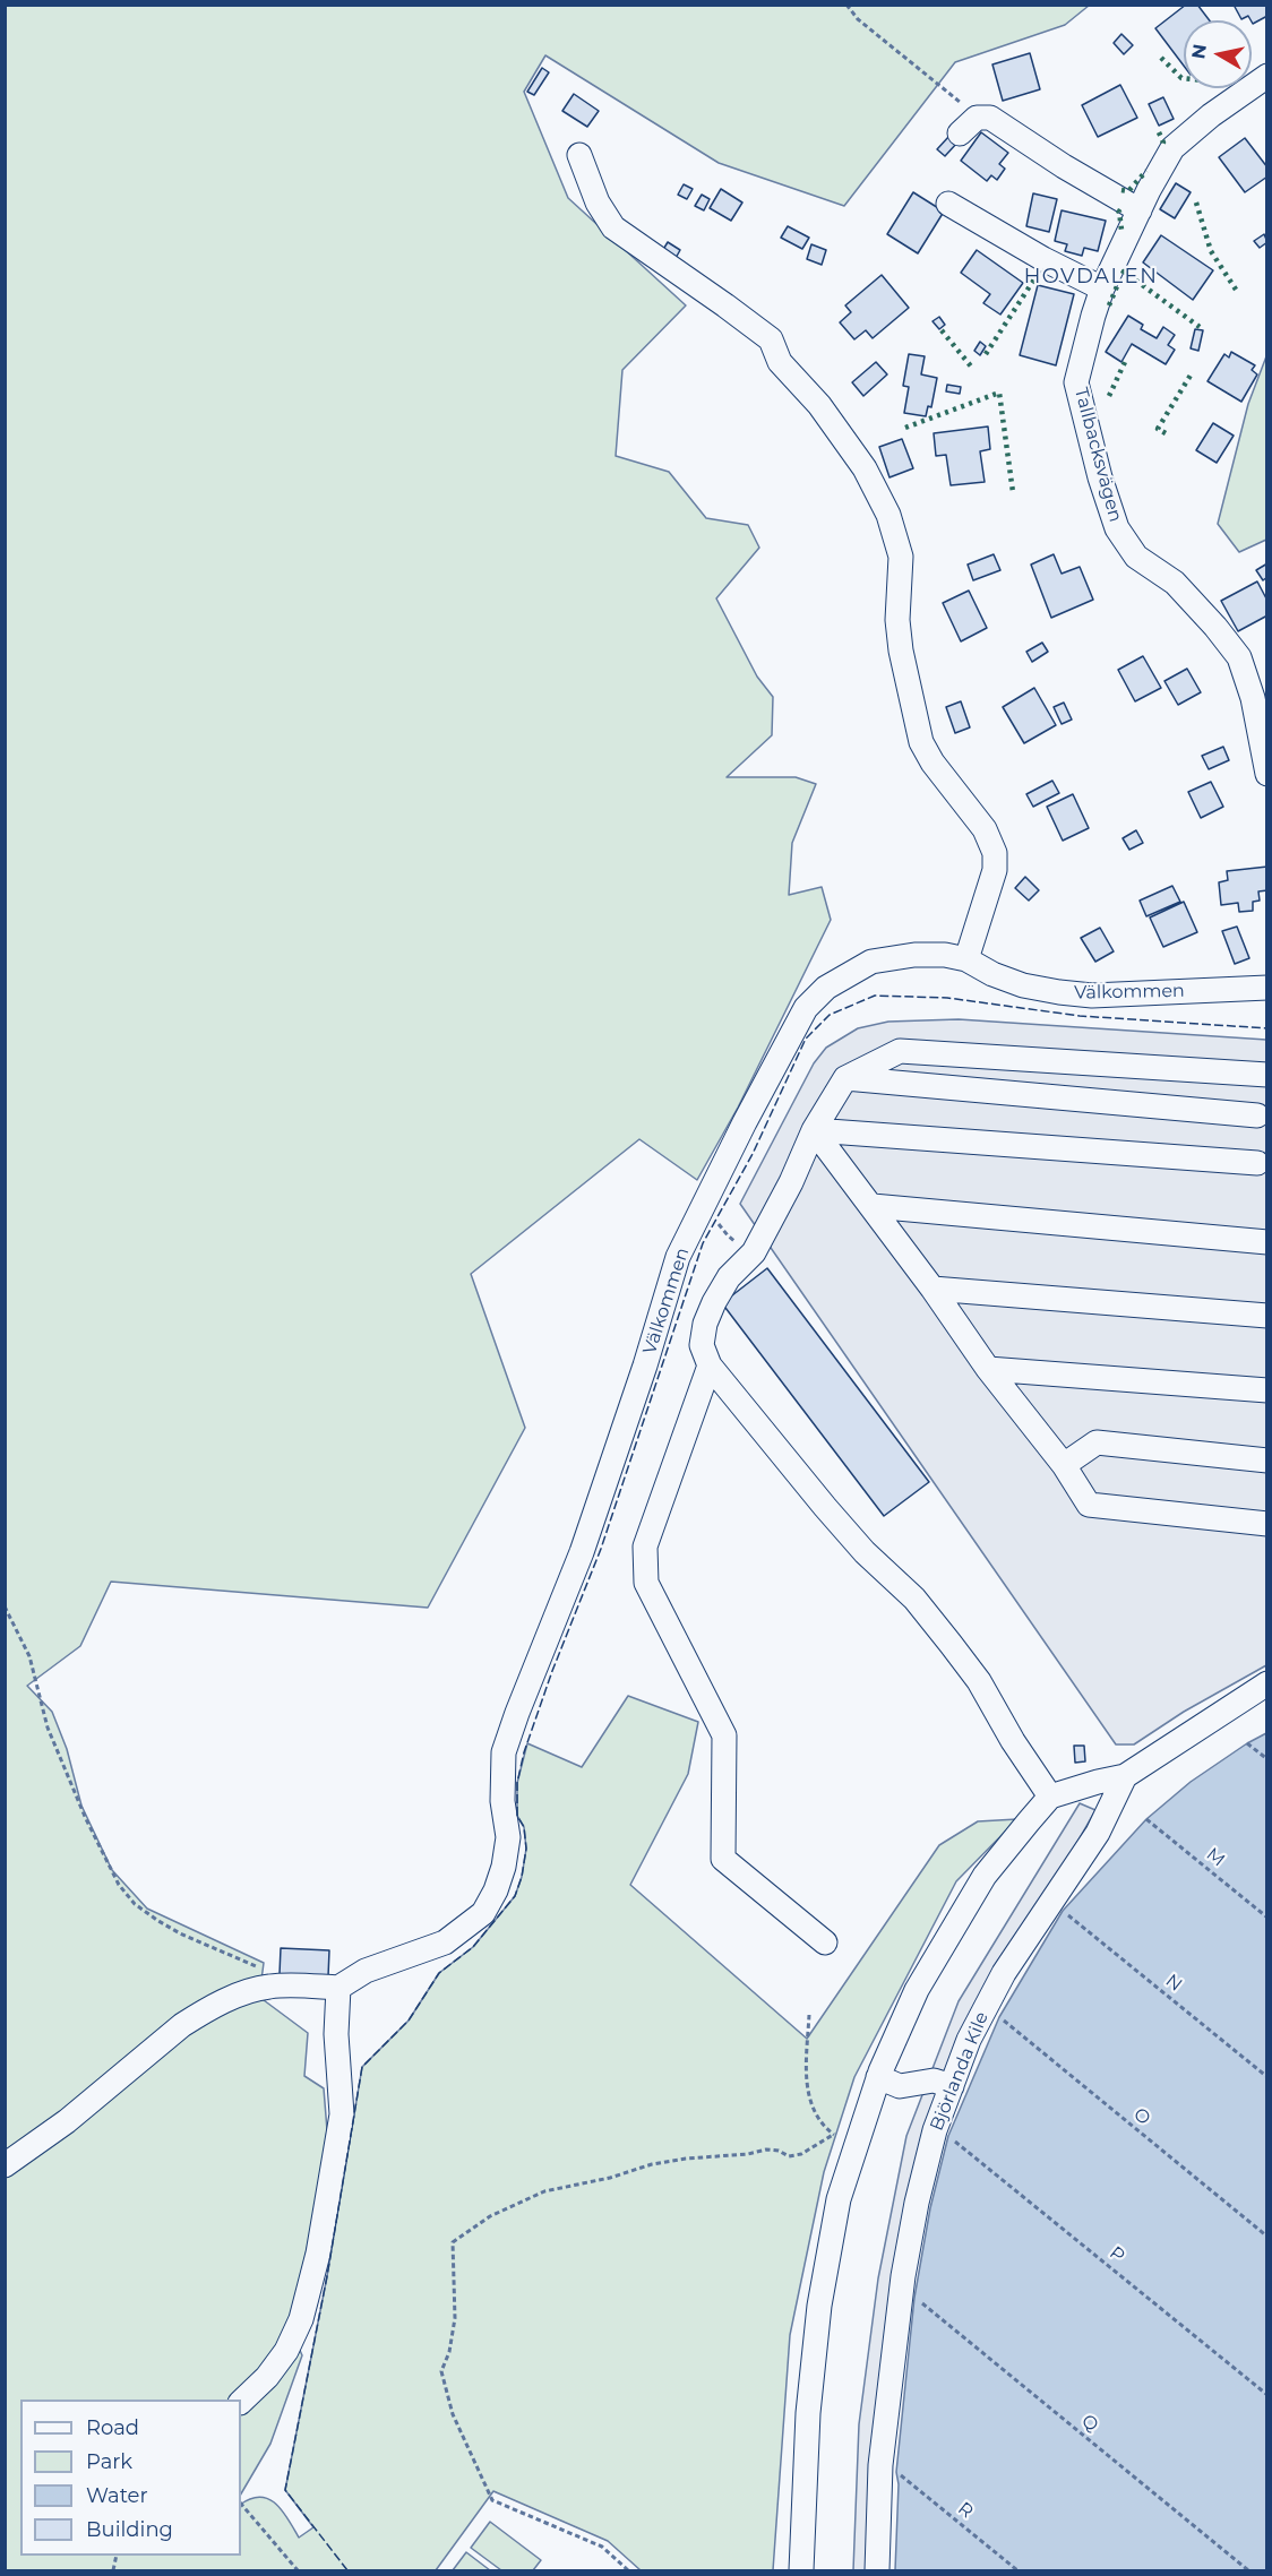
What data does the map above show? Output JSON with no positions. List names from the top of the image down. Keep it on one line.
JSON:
{"streets":{"street":["Tallbacksvägen","Välkommen","Björlanda Kile"],"path":["M","N","O","P","Q","R"]},"districts":["HOVDALEN"],"legend":["Road","Park","Water","Building"],"north":"left"}
